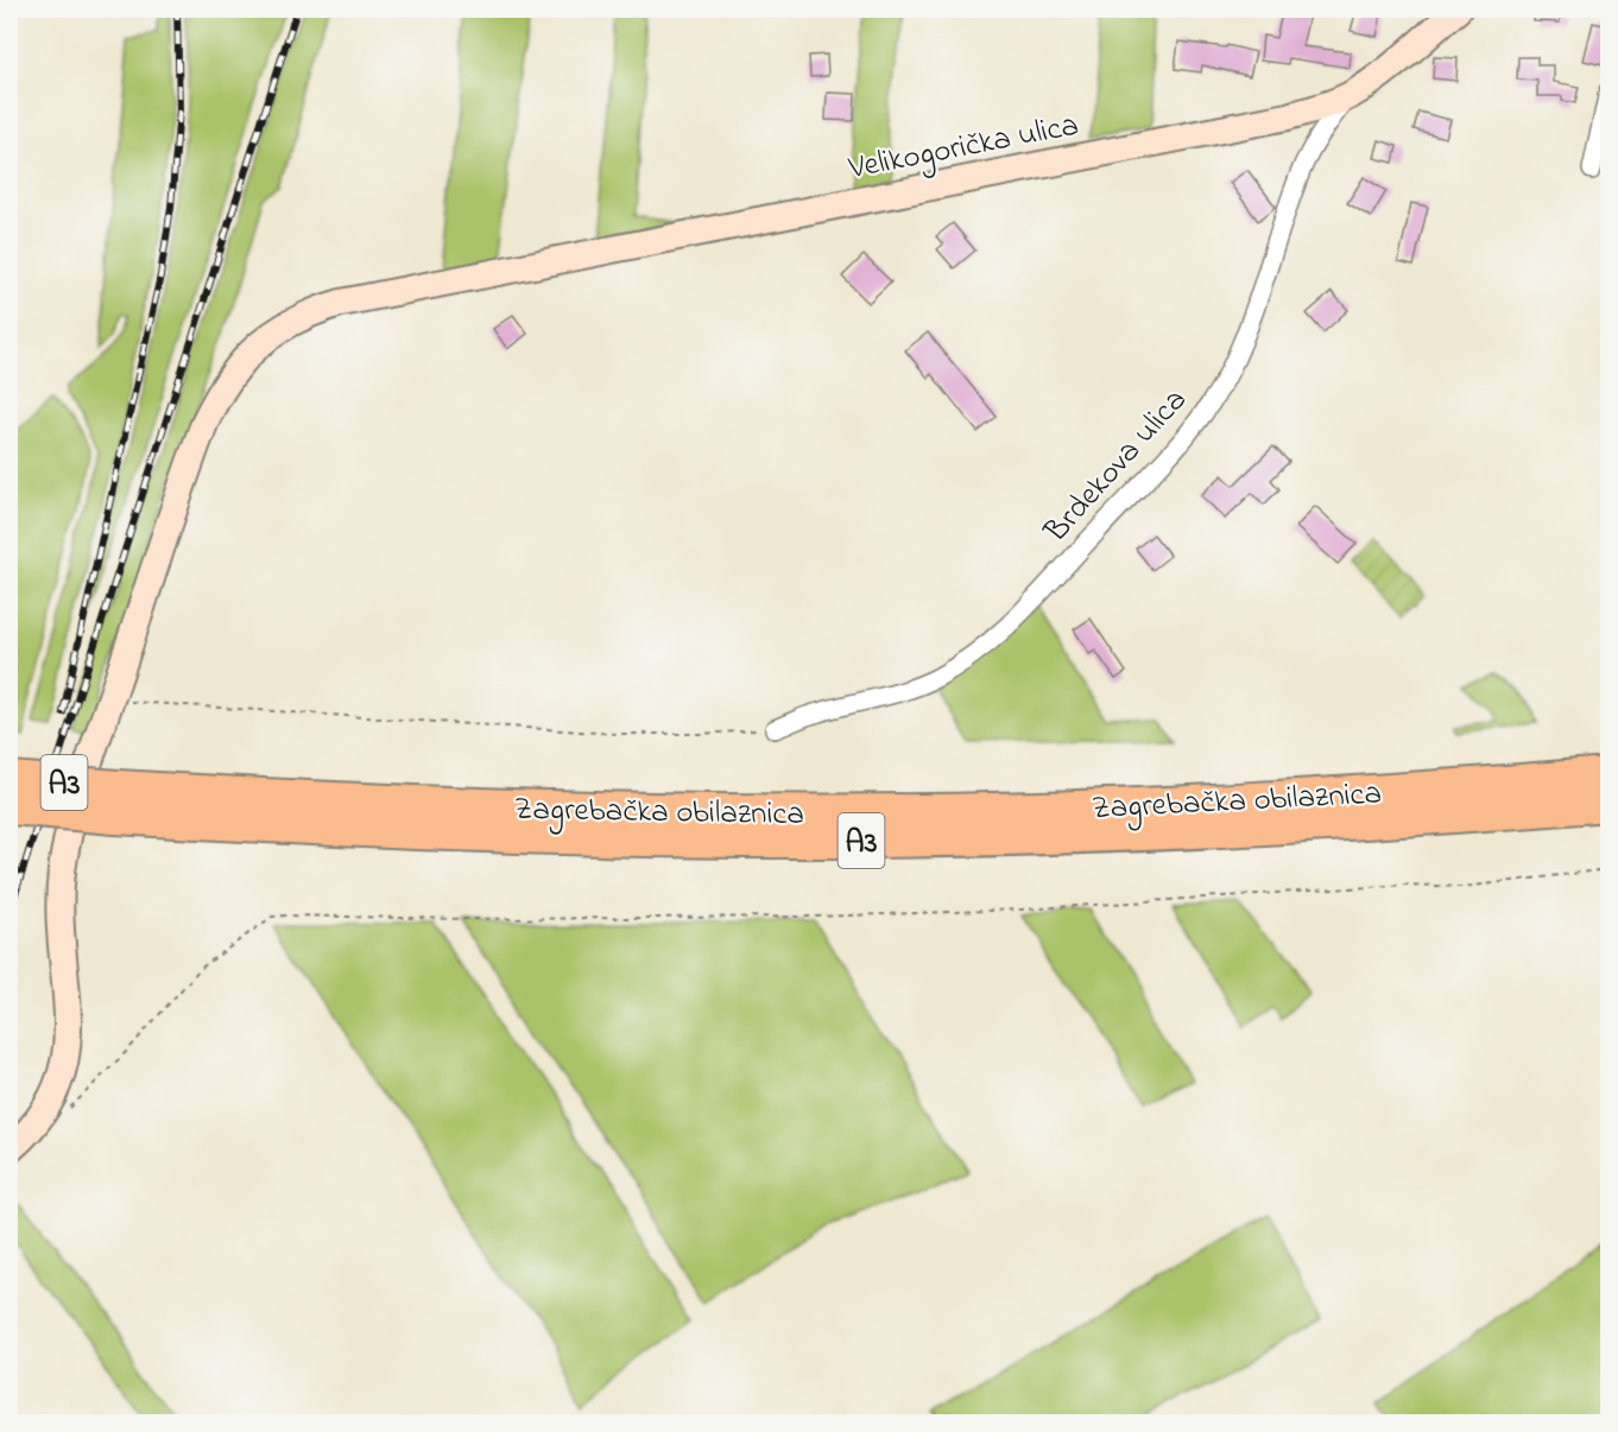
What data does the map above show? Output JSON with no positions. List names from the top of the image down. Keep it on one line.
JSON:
{"streets":{"highway":["A3","Zagrebačka obilaznica"],"street":["Velikogorička ulica","Brdekova ulica"]},"crossings":[["Velikogorička ulica","Brdekova ulica"]]}
